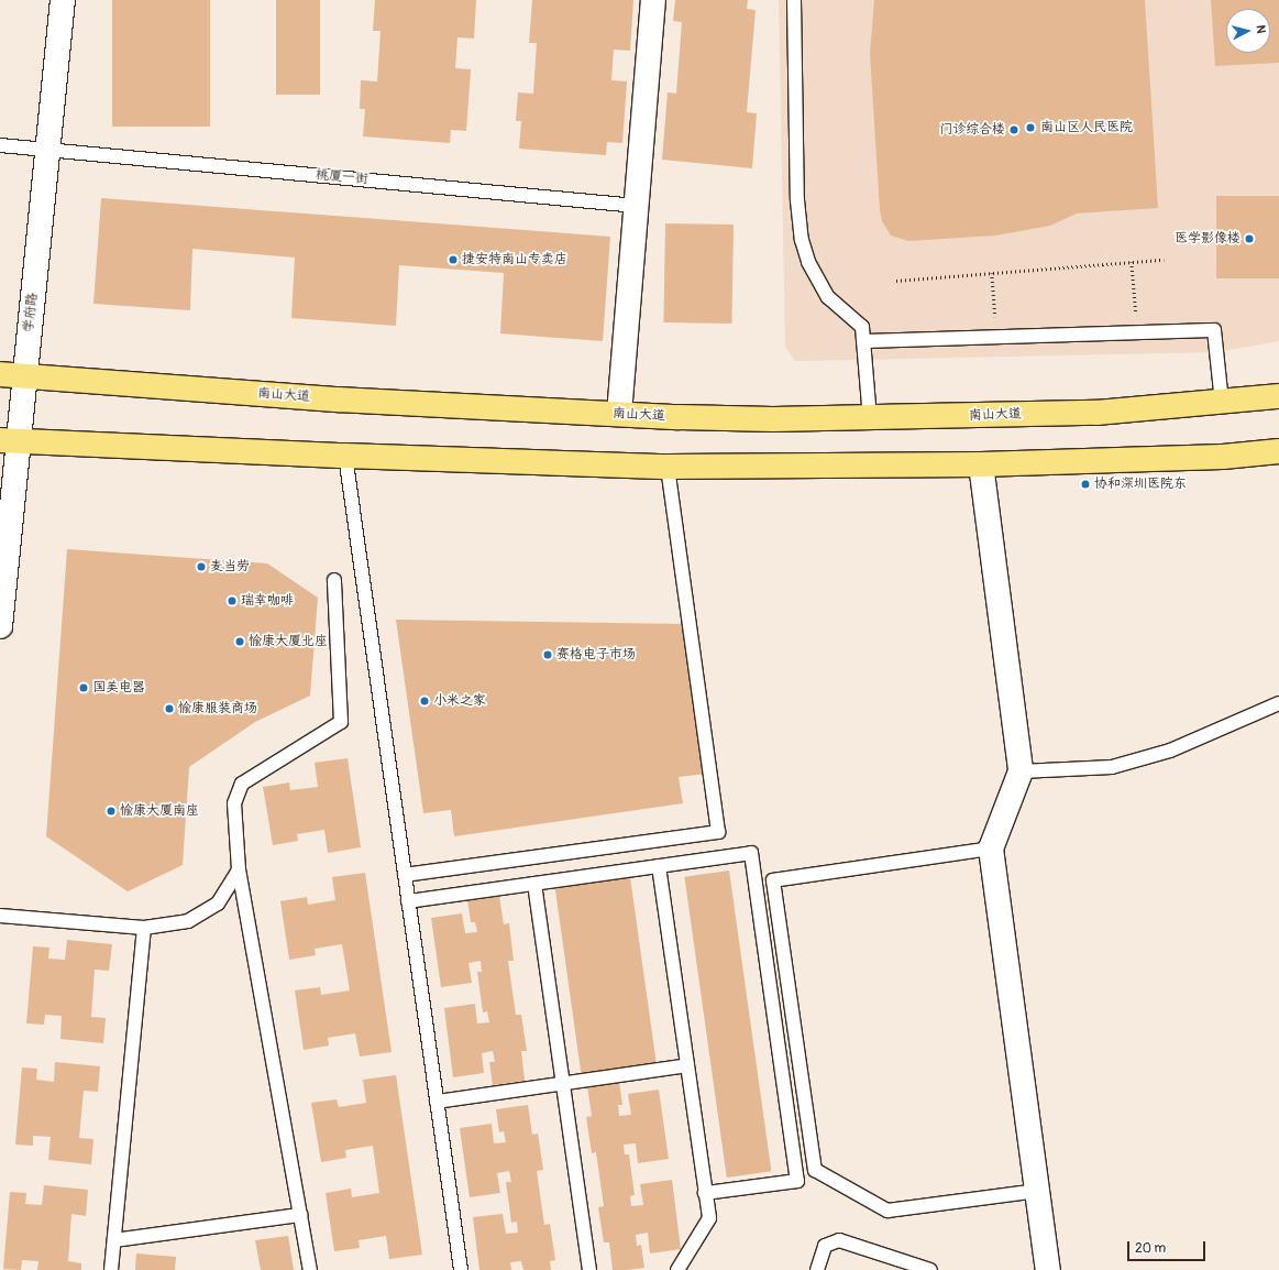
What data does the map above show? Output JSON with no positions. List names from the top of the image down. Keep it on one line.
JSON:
{"streets":{"main road":["南山大道"],"street":["学府路"],"lane":["桃厦一街"]},"crossings":[["桃厦一街","学府路"],["学府路","南山大道"]],"places":["南山区人民医院","门诊综合楼","医学影像楼","捷安特南山专卖店","协和深圳医院东","麦当劳","瑞幸咖啡","愉康大厦北座","赛格电子市场","国美电器","小米之家","愉康服装商场","愉康大厦南座"],"scale_bar":"20 m","north":"right"}
